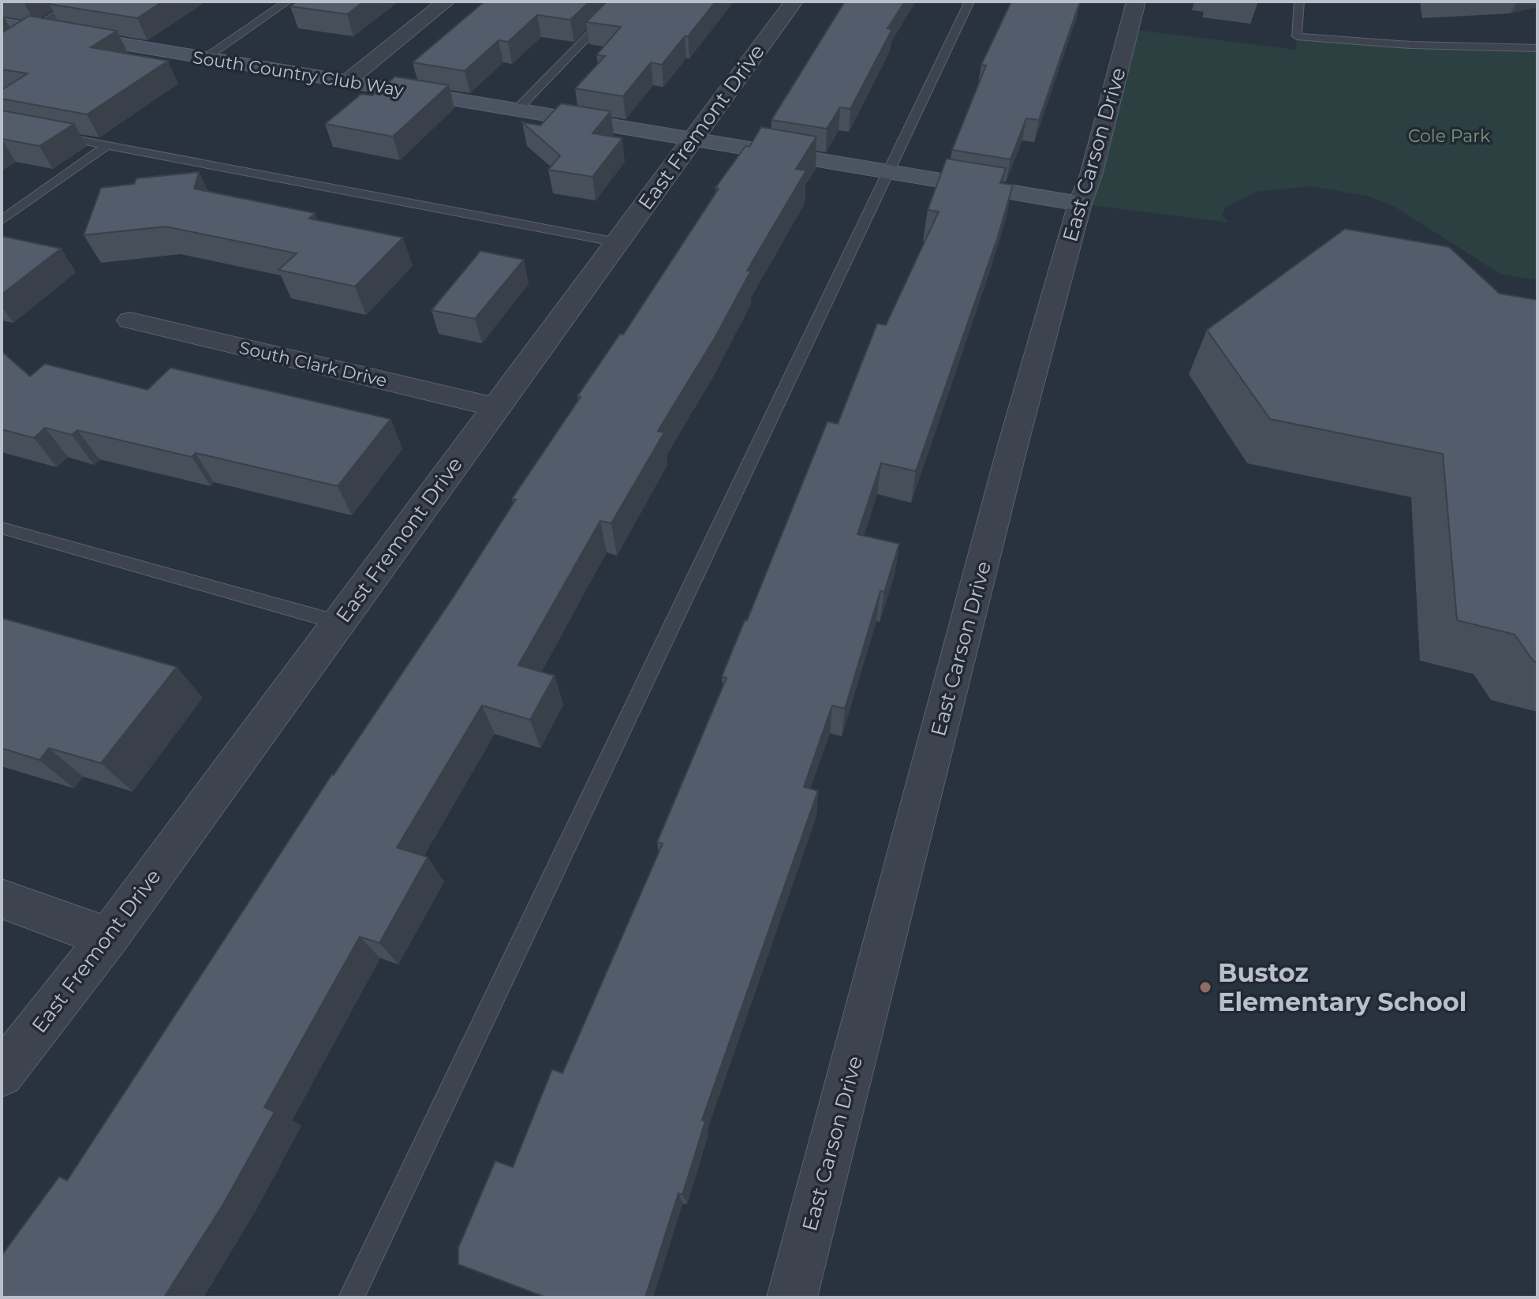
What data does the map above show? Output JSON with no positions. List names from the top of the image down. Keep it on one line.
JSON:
{"streets":{"street":["South Country Club Way","East Fremont Drive","East Carson Drive","South Clark Drive"]},"crossings":[["South Country Club Way","East Fremont Drive"],["South Country Club Way","East Carson Drive"],["East Fremont Drive","South Clark Drive"]],"parks":["Cole Park"],"places":["Bustoz Elementary School"]}
